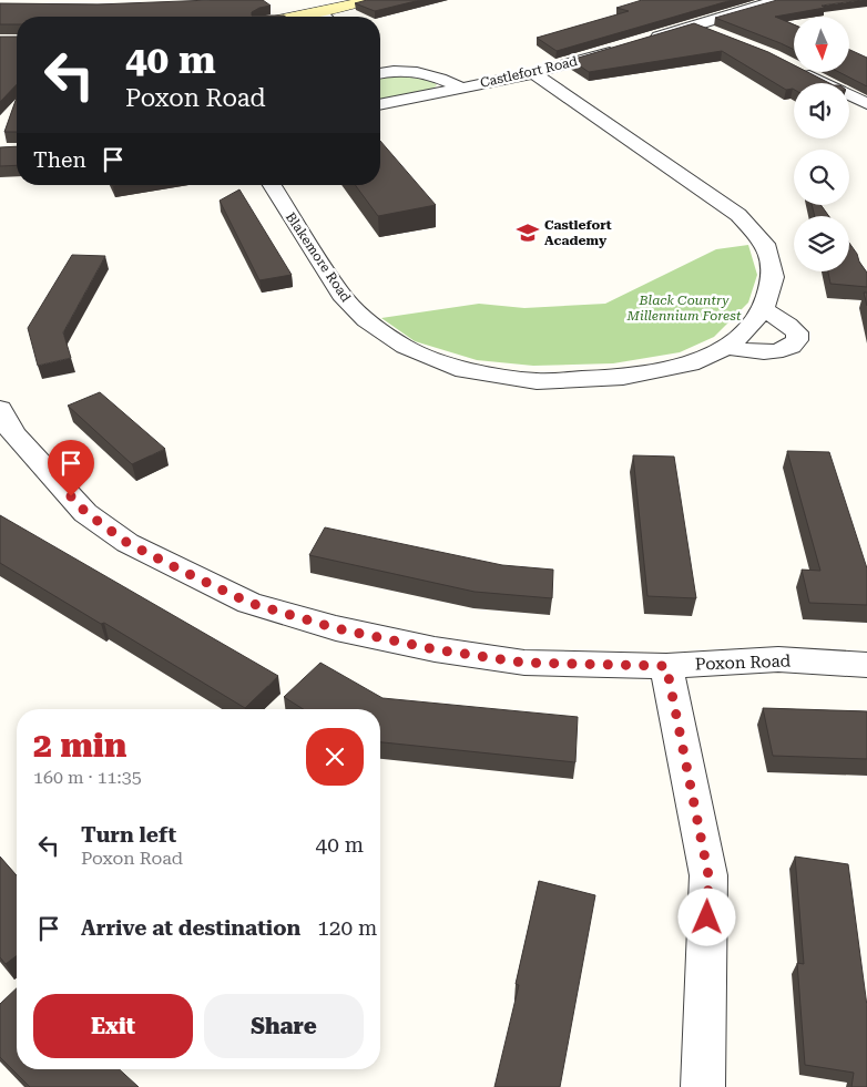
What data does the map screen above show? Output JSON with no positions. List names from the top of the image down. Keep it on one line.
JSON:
{"streets":{"street":["Castlefort Road","Blakemore Road","Poxon Road"]},"crossings":[["Castlefort Road","Blakemore Road"]],"parks":["Black Country Millennium Forest"],"places":{"school or university":["Castlefort Academy"]},"north":"bottom","page":{"turn":["40 m","Poxon Road"],"then":"Then","heading":["2 min","160 m · 11:35"],"list":[{"name":"Turn left","note":"Poxon Road","value":"40 m"},{"name":"Arrive at destination","value":"120 m"}],"buttons":["Exit","Share"]}}
